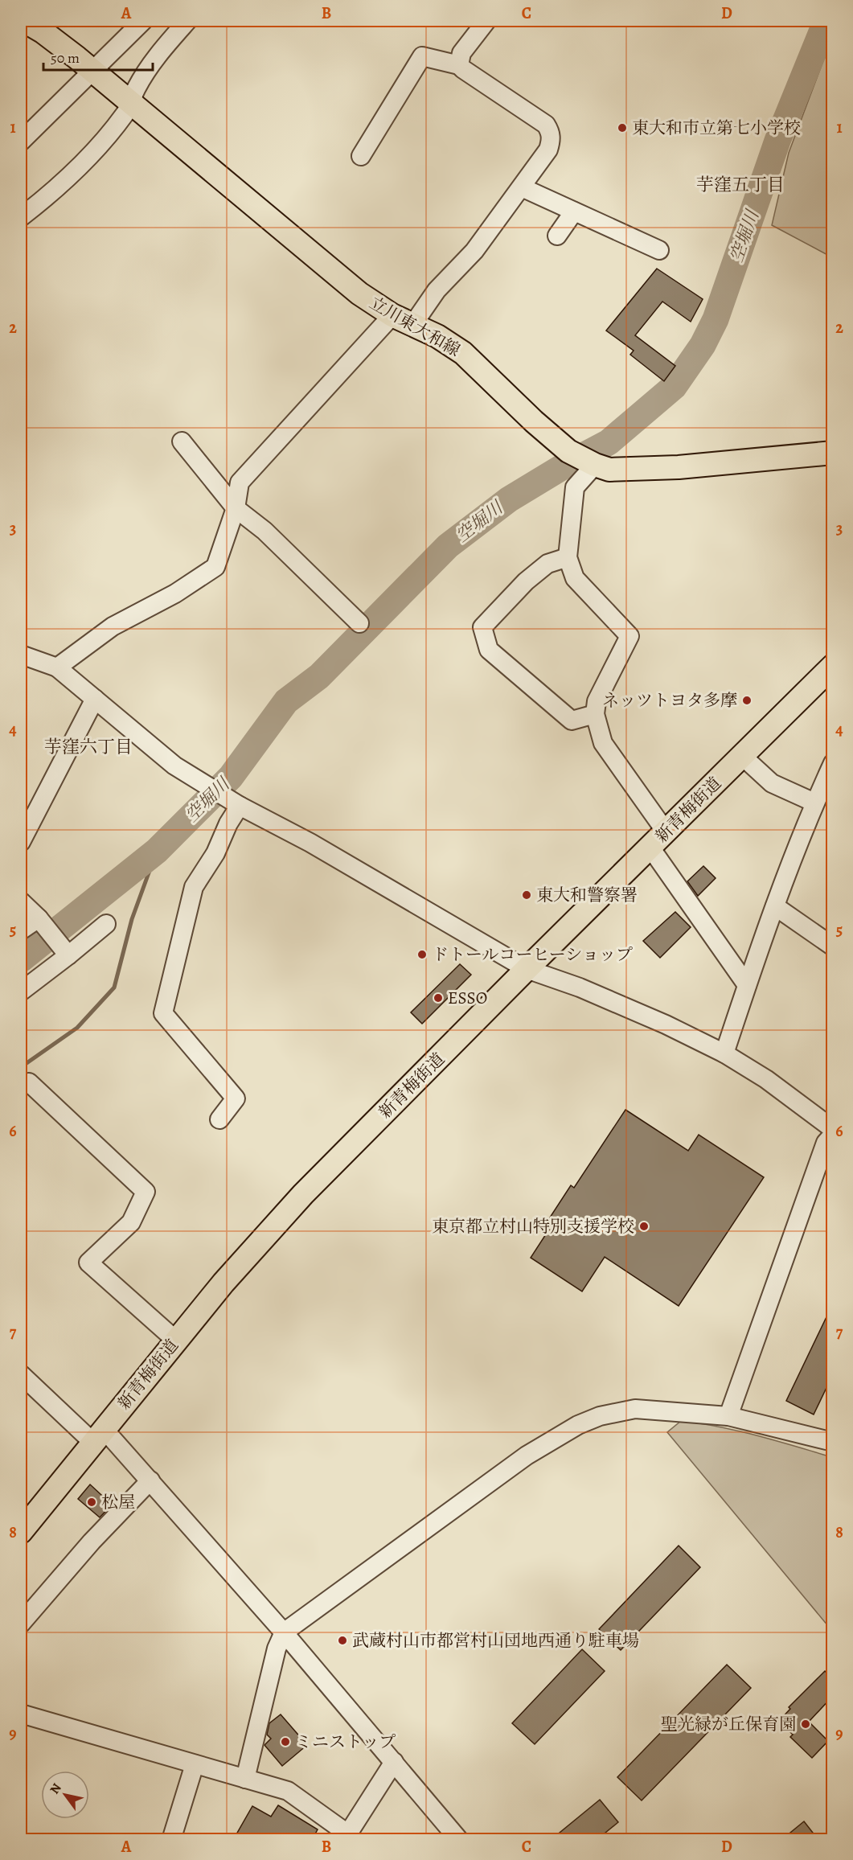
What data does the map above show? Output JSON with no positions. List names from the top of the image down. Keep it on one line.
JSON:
{"streets":{"main road":["立川東大和線","新青梅街道"]},"districts":["芋窪五丁目","芋窪六丁目"],"water":["空堀川"],"places":["東大和市立第七小学校","ネッツトヨタ多摩","東大和警察署","ドトールコーヒーショップ","ESSO","東京都立村山特別支援学校","松屋","武蔵村山市都営村山団地西通り駐車場","聖光緑が丘保育園","ミニストップ"],"scale_bar":"50 m","north":"top left","grid":{"columns":["A","B","C","D"],"rows":["1","2","3","4","5","6","7","8","9"]}}
